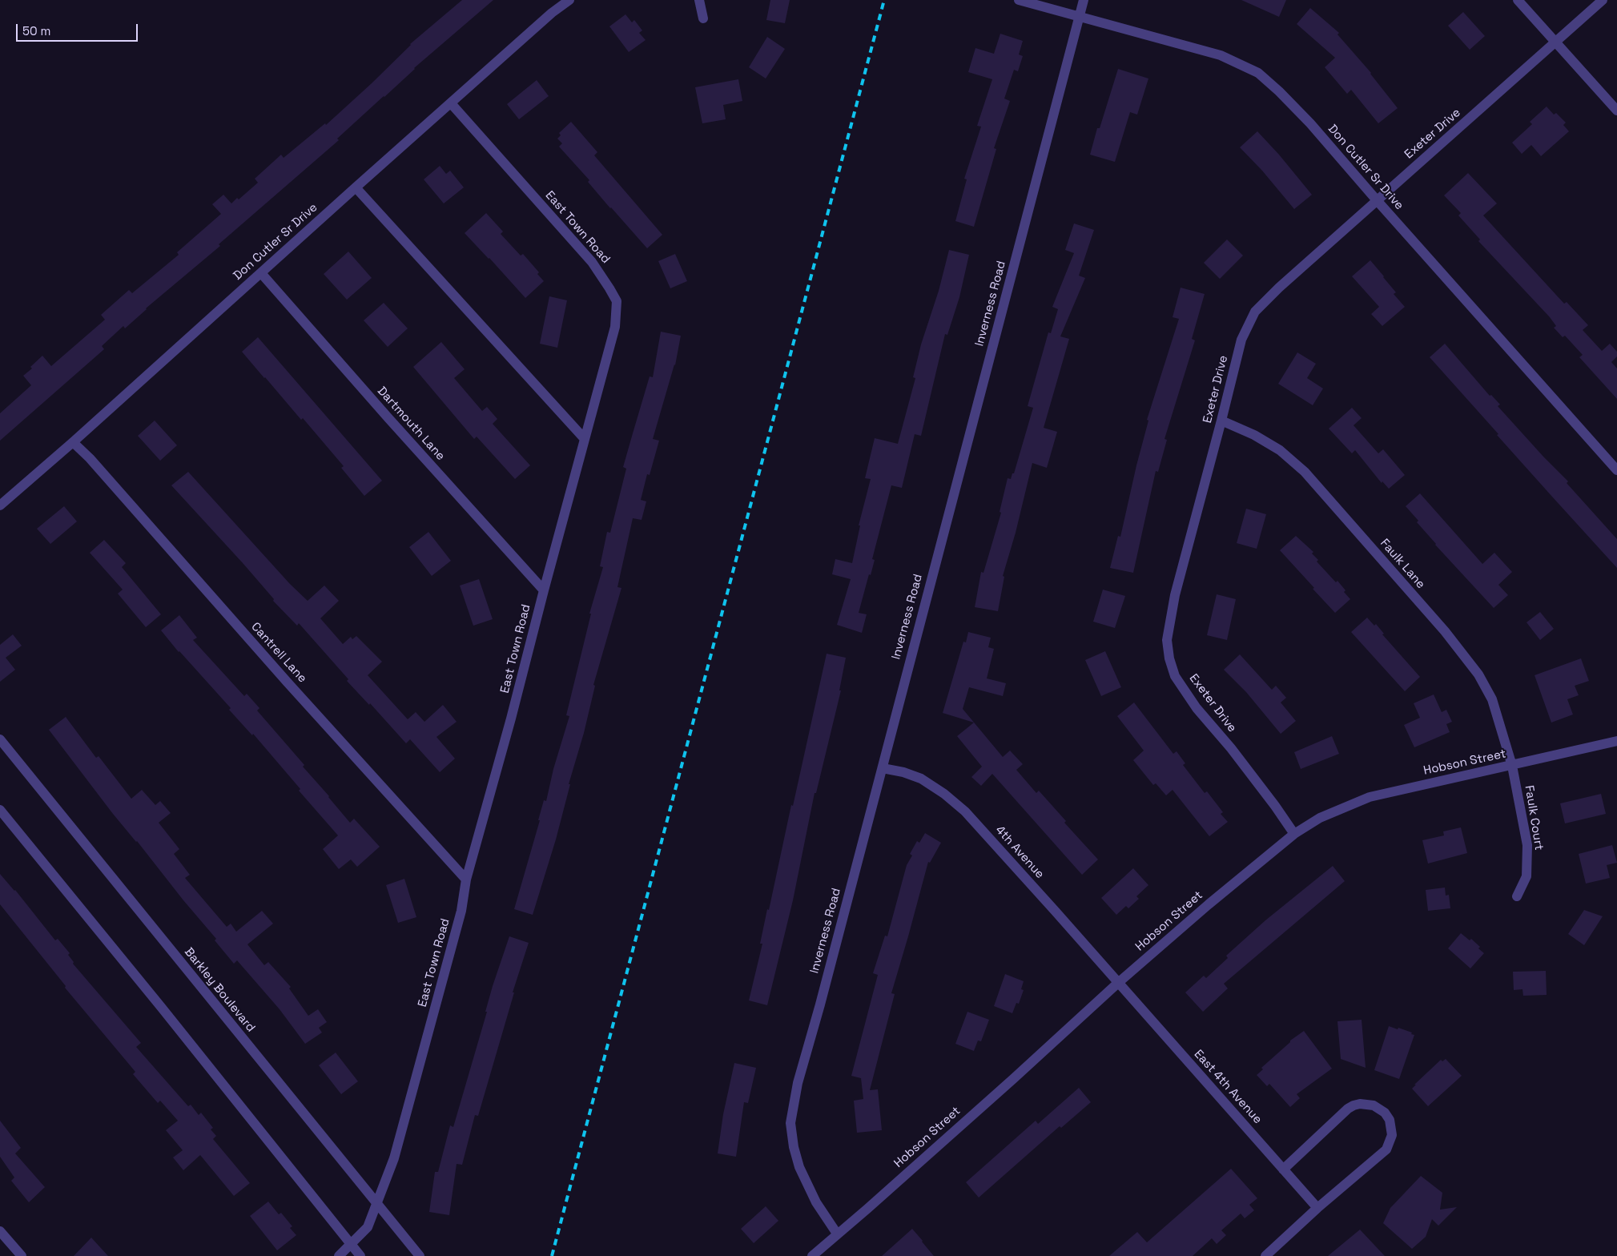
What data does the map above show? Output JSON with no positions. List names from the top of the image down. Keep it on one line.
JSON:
{"streets":{"street":["Exeter Drive","Don Cutler Sr Drive","East Town Road","Inverness Road","Dartmouth Lane","Faulk Lane","Cantrell Lane","Hobson Street","Faulk Court","4th Avenue","Barkley Boulevard","East 4th Avenue"]},"crossings":[["Exeter Drive","Don Cutler Sr Drive"],["Exeter Drive","Faulk Lane"],["Exeter Drive","Hobson Street"],["Don Cutler Sr Drive","East Town Road"],["Don Cutler Sr Drive","Inverness Road"],["Don Cutler Sr Drive","Dartmouth Lane"],["Don Cutler Sr Drive","Cantrell Lane"],["East Town Road","Dartmouth Lane"],["East Town Road","Cantrell Lane"],["East Town Road","Barkley Boulevard"],["Inverness Road","Hobson Street"],["Inverness Road","4th Avenue"],["Faulk Lane","Hobson Street"],["Faulk Lane","Faulk Court"],["Hobson Street","Faulk Court"],["Hobson Street","4th Avenue"],["Hobson Street","East 4th Avenue"],["4th Avenue","East 4th Avenue"]],"scale_bar":"50 m"}
